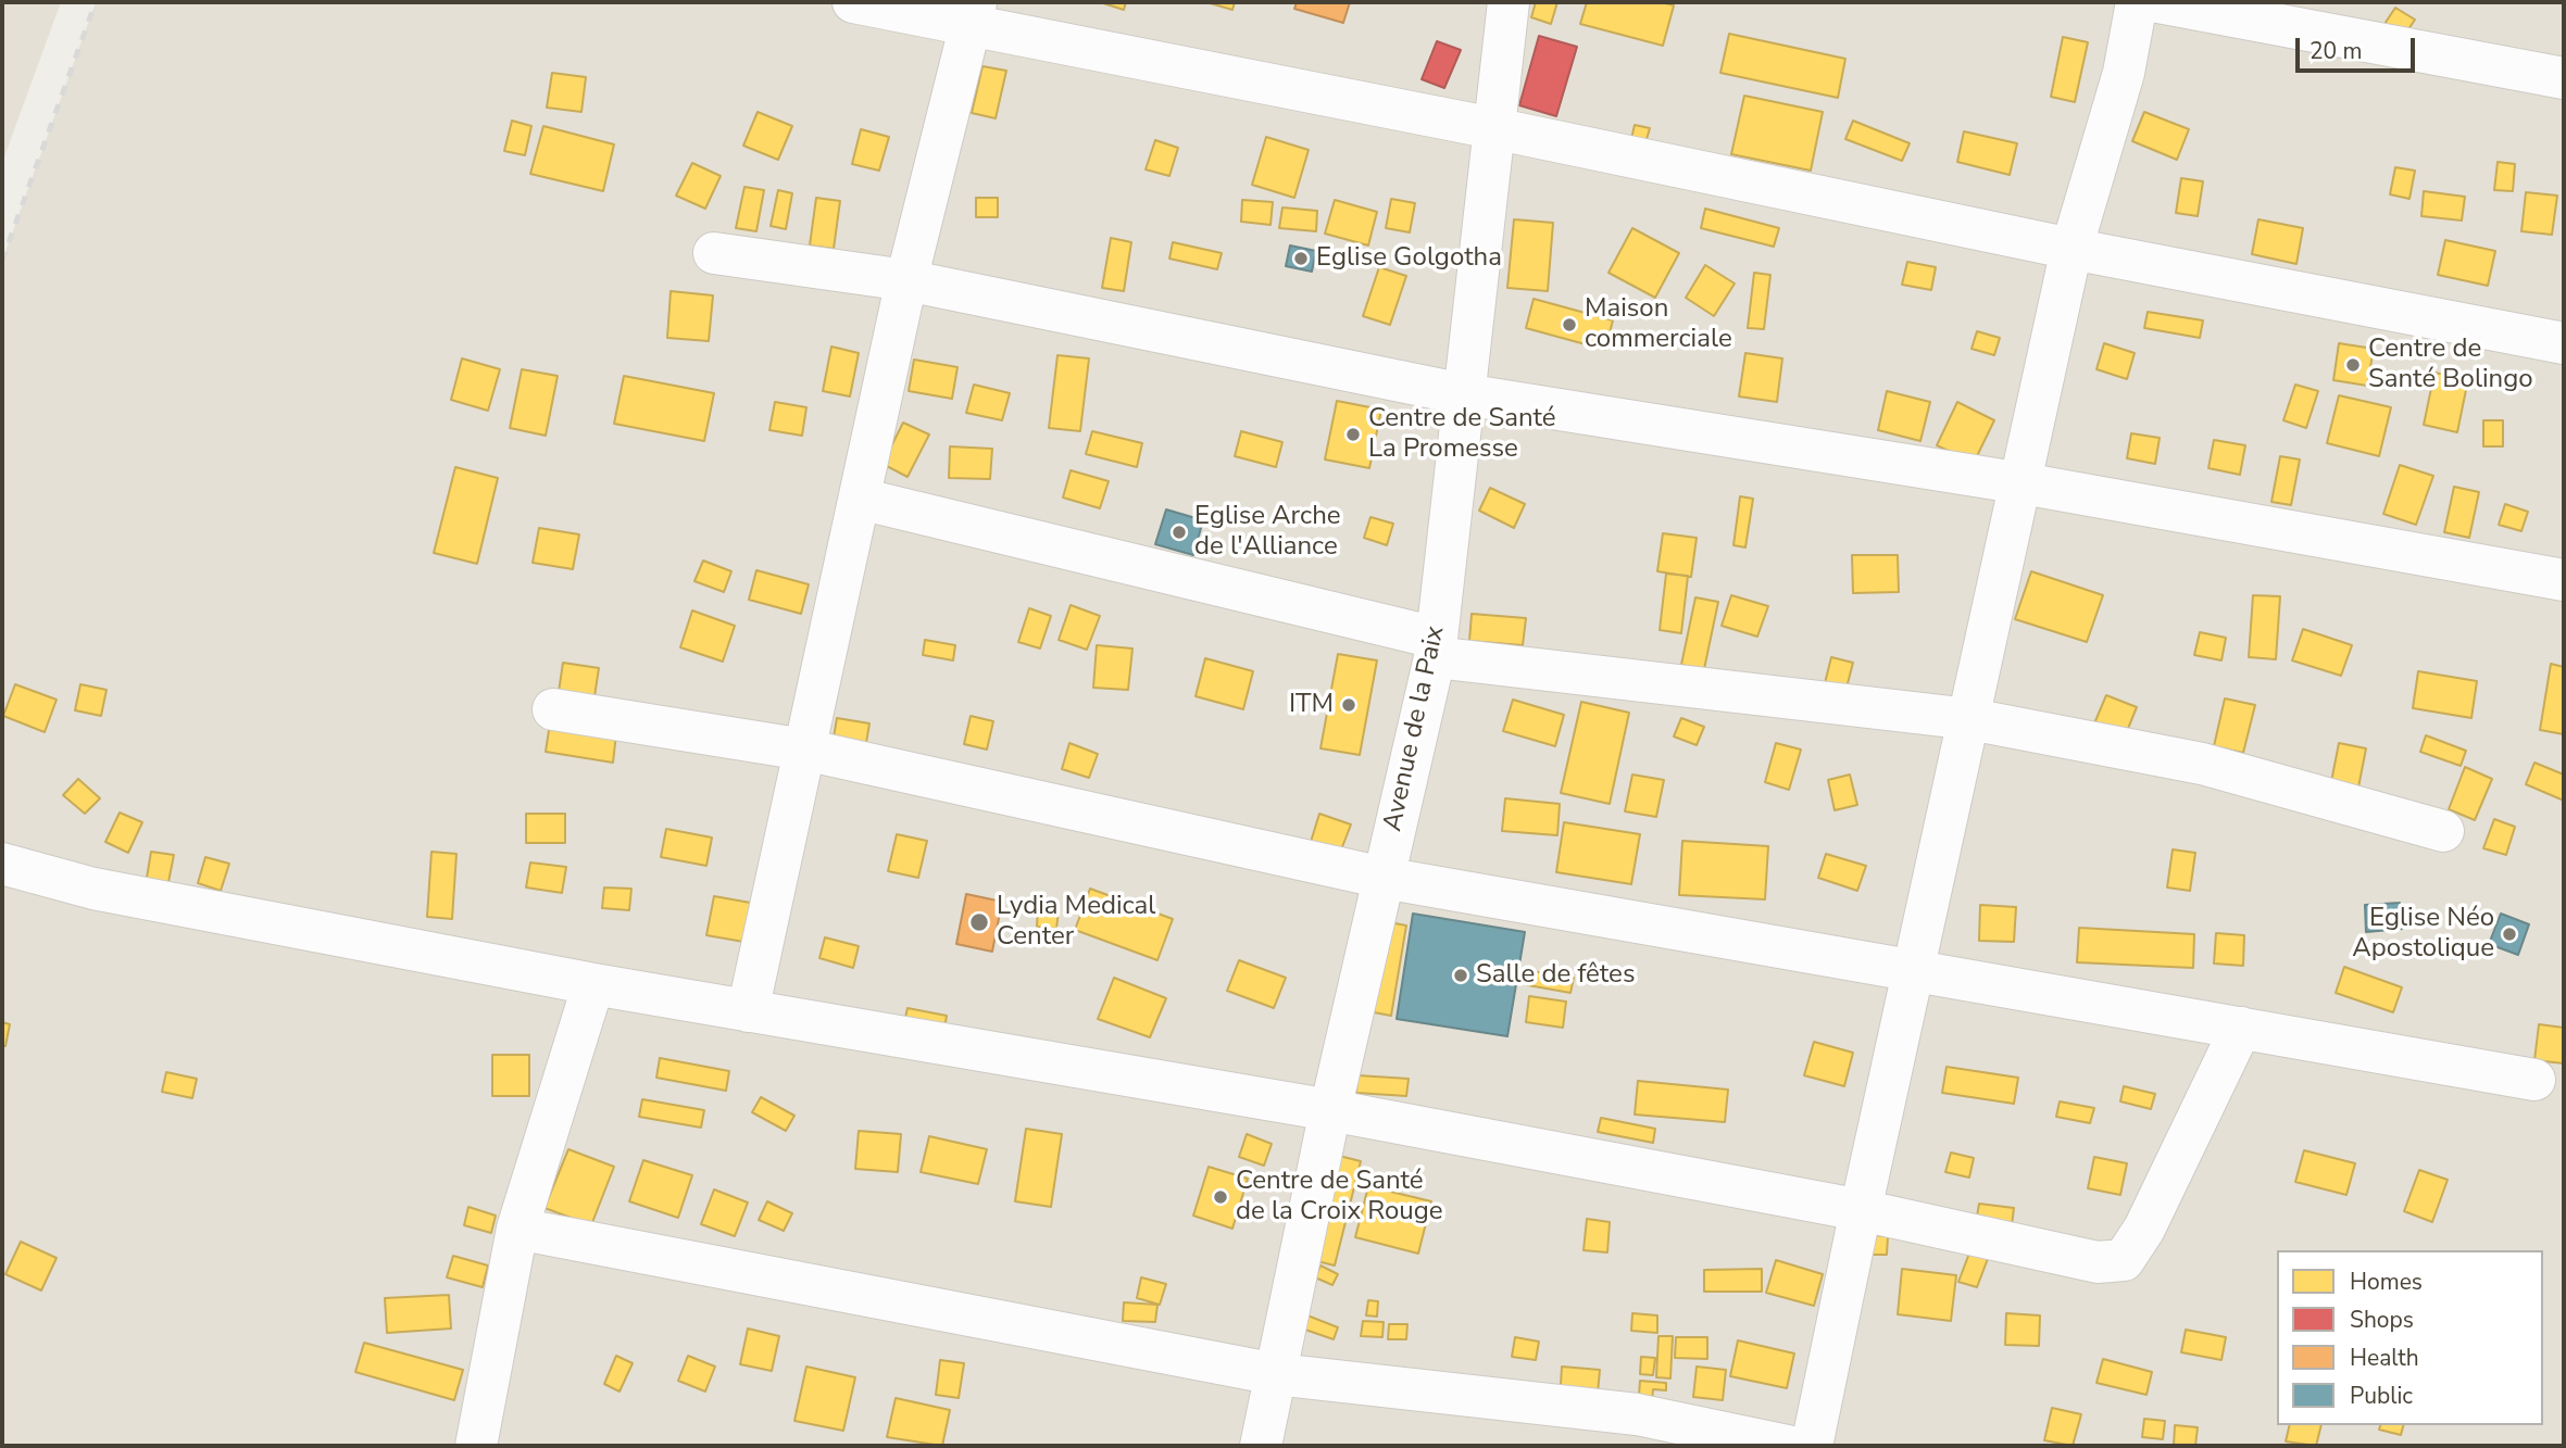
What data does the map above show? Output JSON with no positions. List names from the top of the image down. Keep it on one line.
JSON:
{"streets":{"street":["Avenue de la Paix"]},"places":["Eglise Golgotha","Maison commerciale","Centre de Santé Bolingo","Centre de Santé La Promesse","Eglise Arche de l'Alliance","ITM","Lydia Medical Center","Eglise Néo Apostolique","Salle de fêtes","Centre de Santé de la Croix Rouge"],"legend":["Homes","Shops","Health","Public"],"scale_bar":"20 m"}
